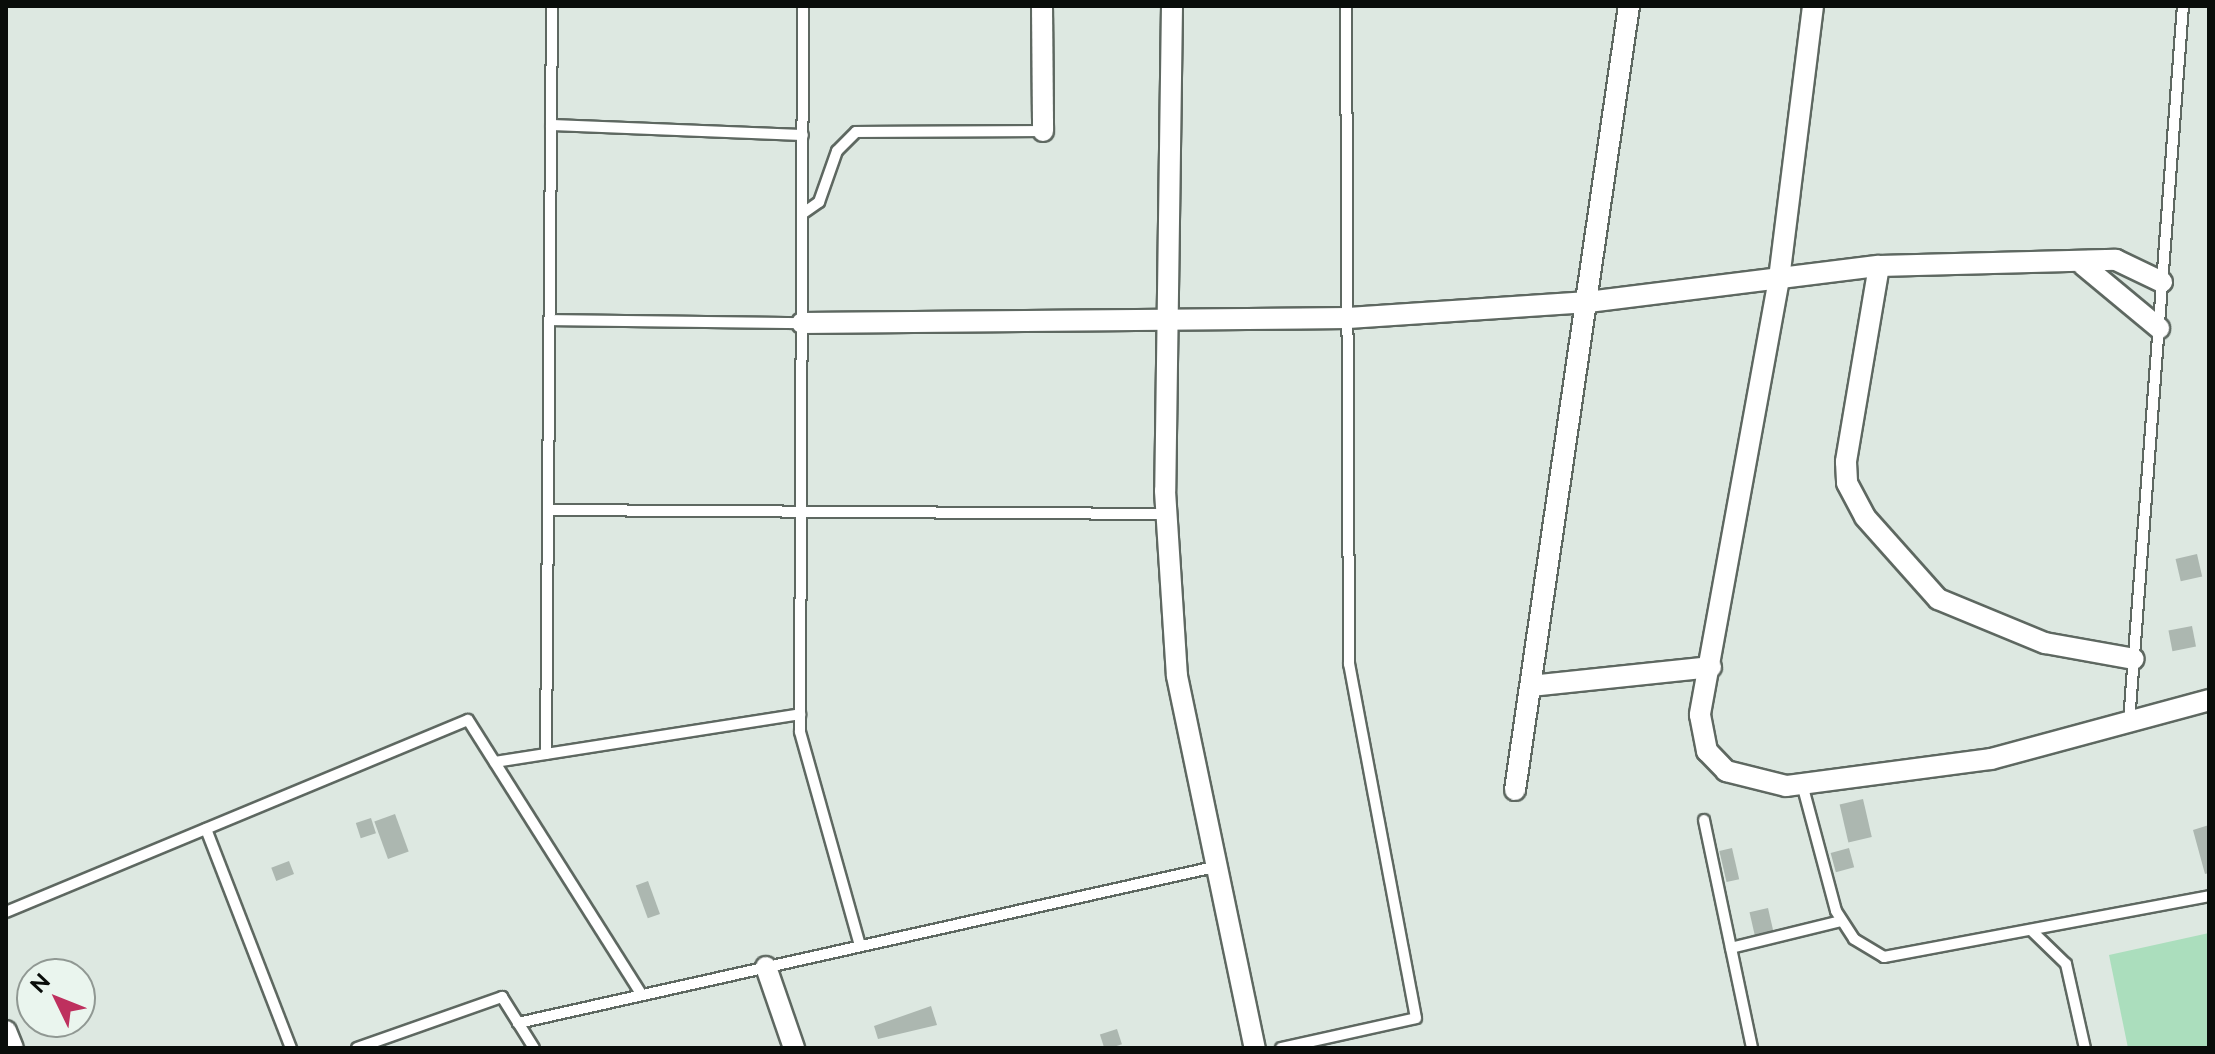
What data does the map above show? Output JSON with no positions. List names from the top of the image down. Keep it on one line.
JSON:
{"north":"top left"}
